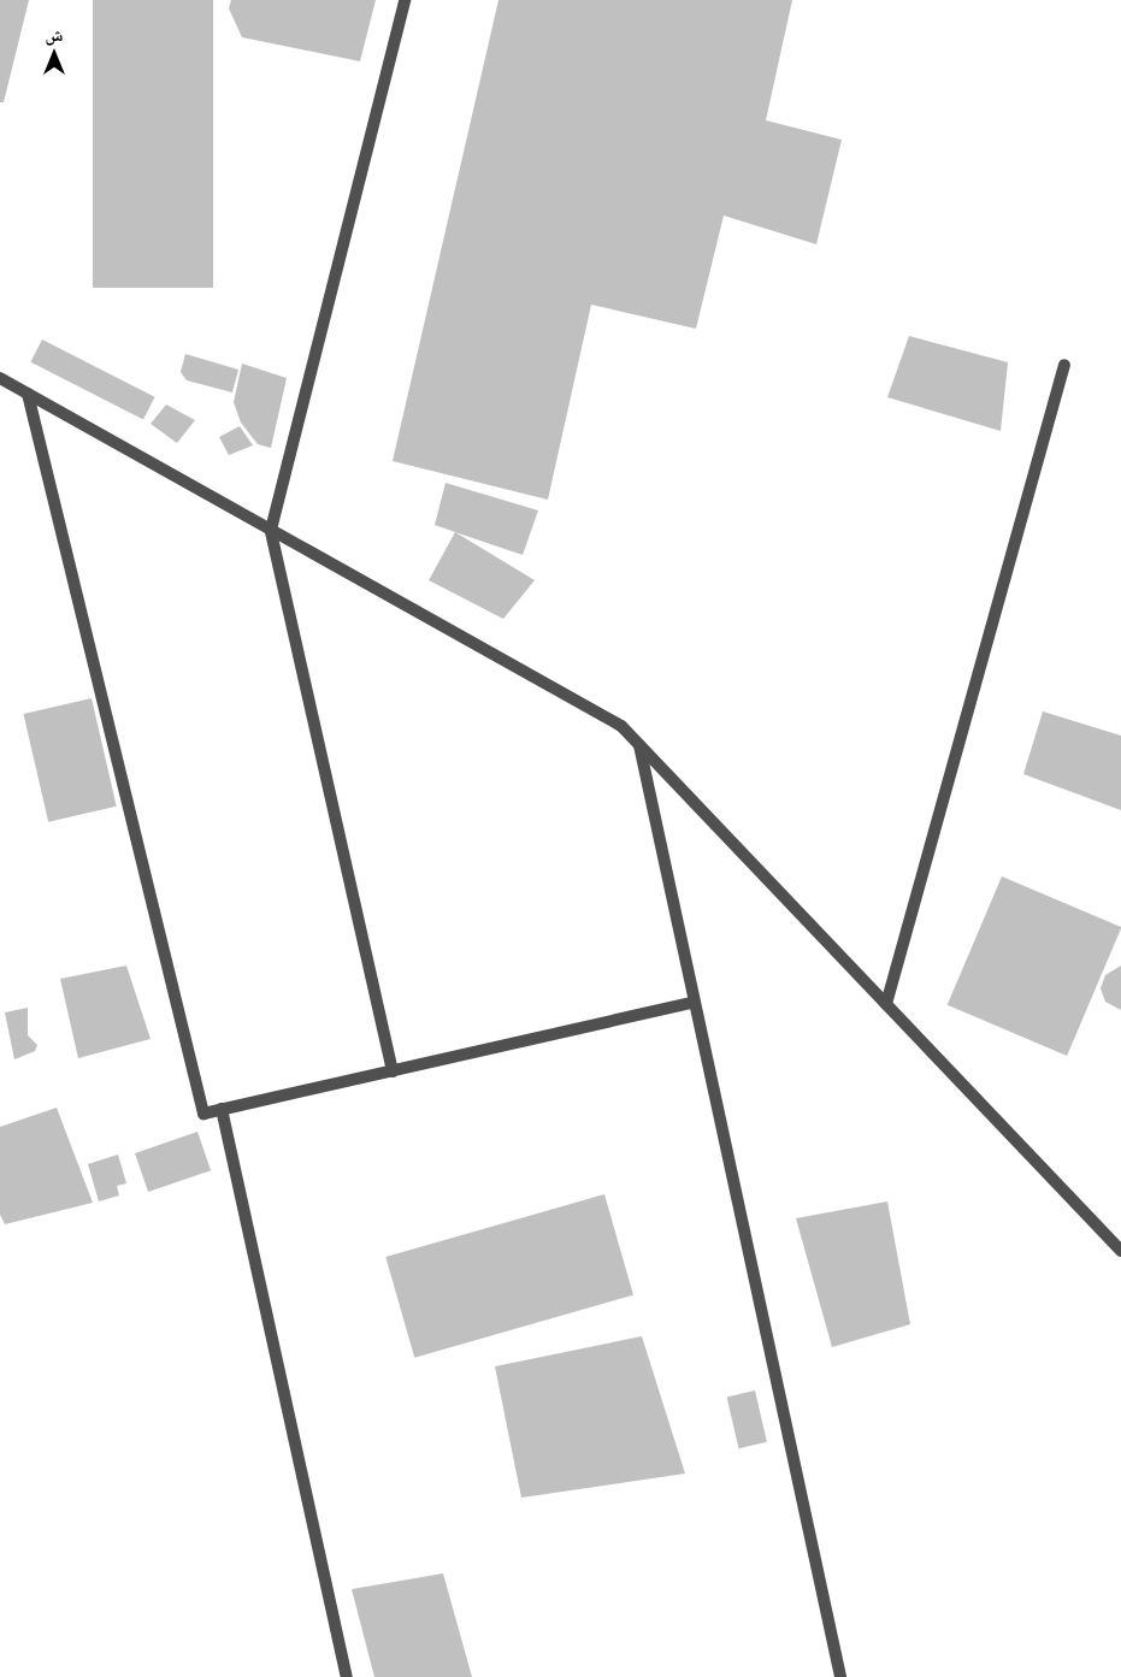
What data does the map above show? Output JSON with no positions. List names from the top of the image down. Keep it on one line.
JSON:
{"north":"top"}
